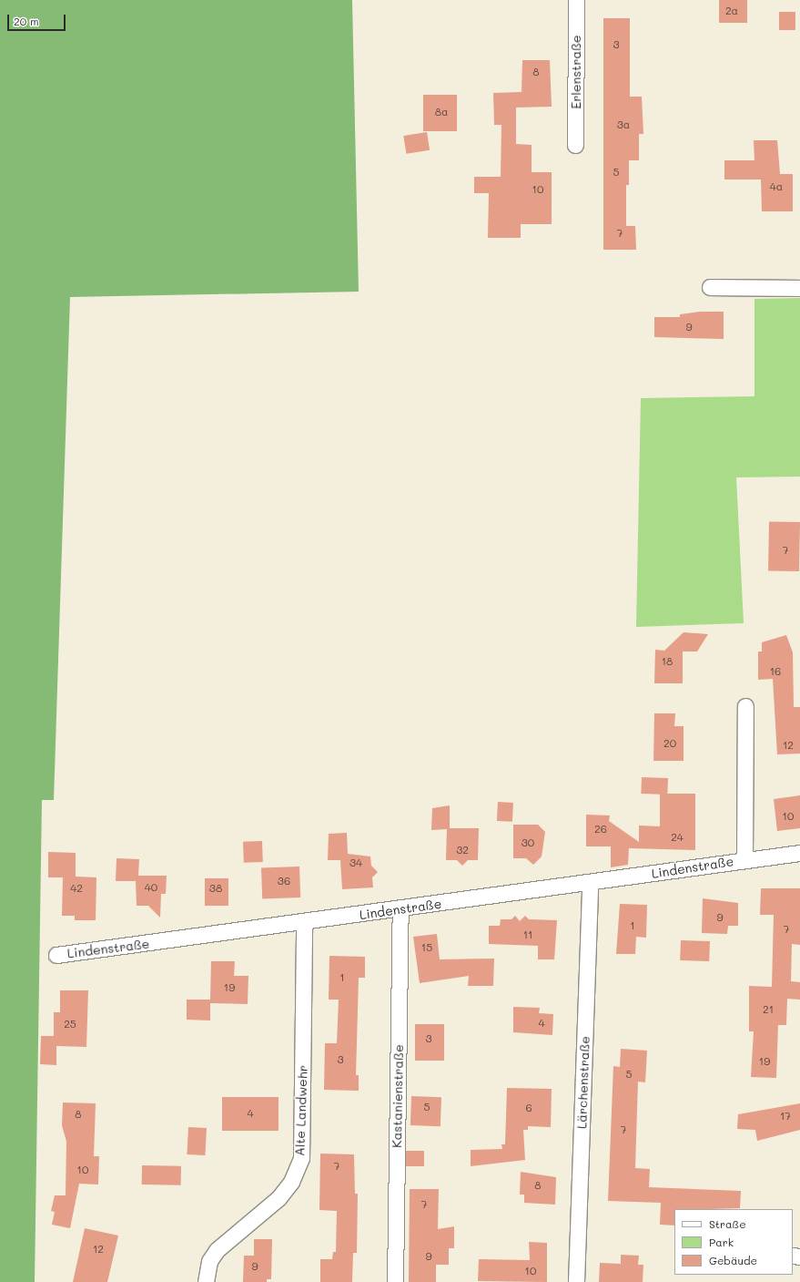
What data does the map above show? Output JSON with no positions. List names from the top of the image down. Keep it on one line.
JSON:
{"streets":{"street":["Erlenstraße","Lindenstraße","Lärchenstraße","Kastanienstraße","Alte Landwehr"]},"crossings":[["Lindenstraße","Lärchenstraße"],["Lindenstraße","Kastanienstraße"],["Lindenstraße","Alte Landwehr"]],"house_numbers":["2a","3","8","8a","3a","5","4a","10","7","9","7","18","16","20","12","10","26","24","30","32","34","36","40","42","38","9","1","7","11","15","1","19","21","4","25","3","3","19","5","5","6","4","8","17","7","7","10","8","7","12","9","9","10"],"legend":["Straße","Park","Gebäude"],"scale_bar":"20 m"}
